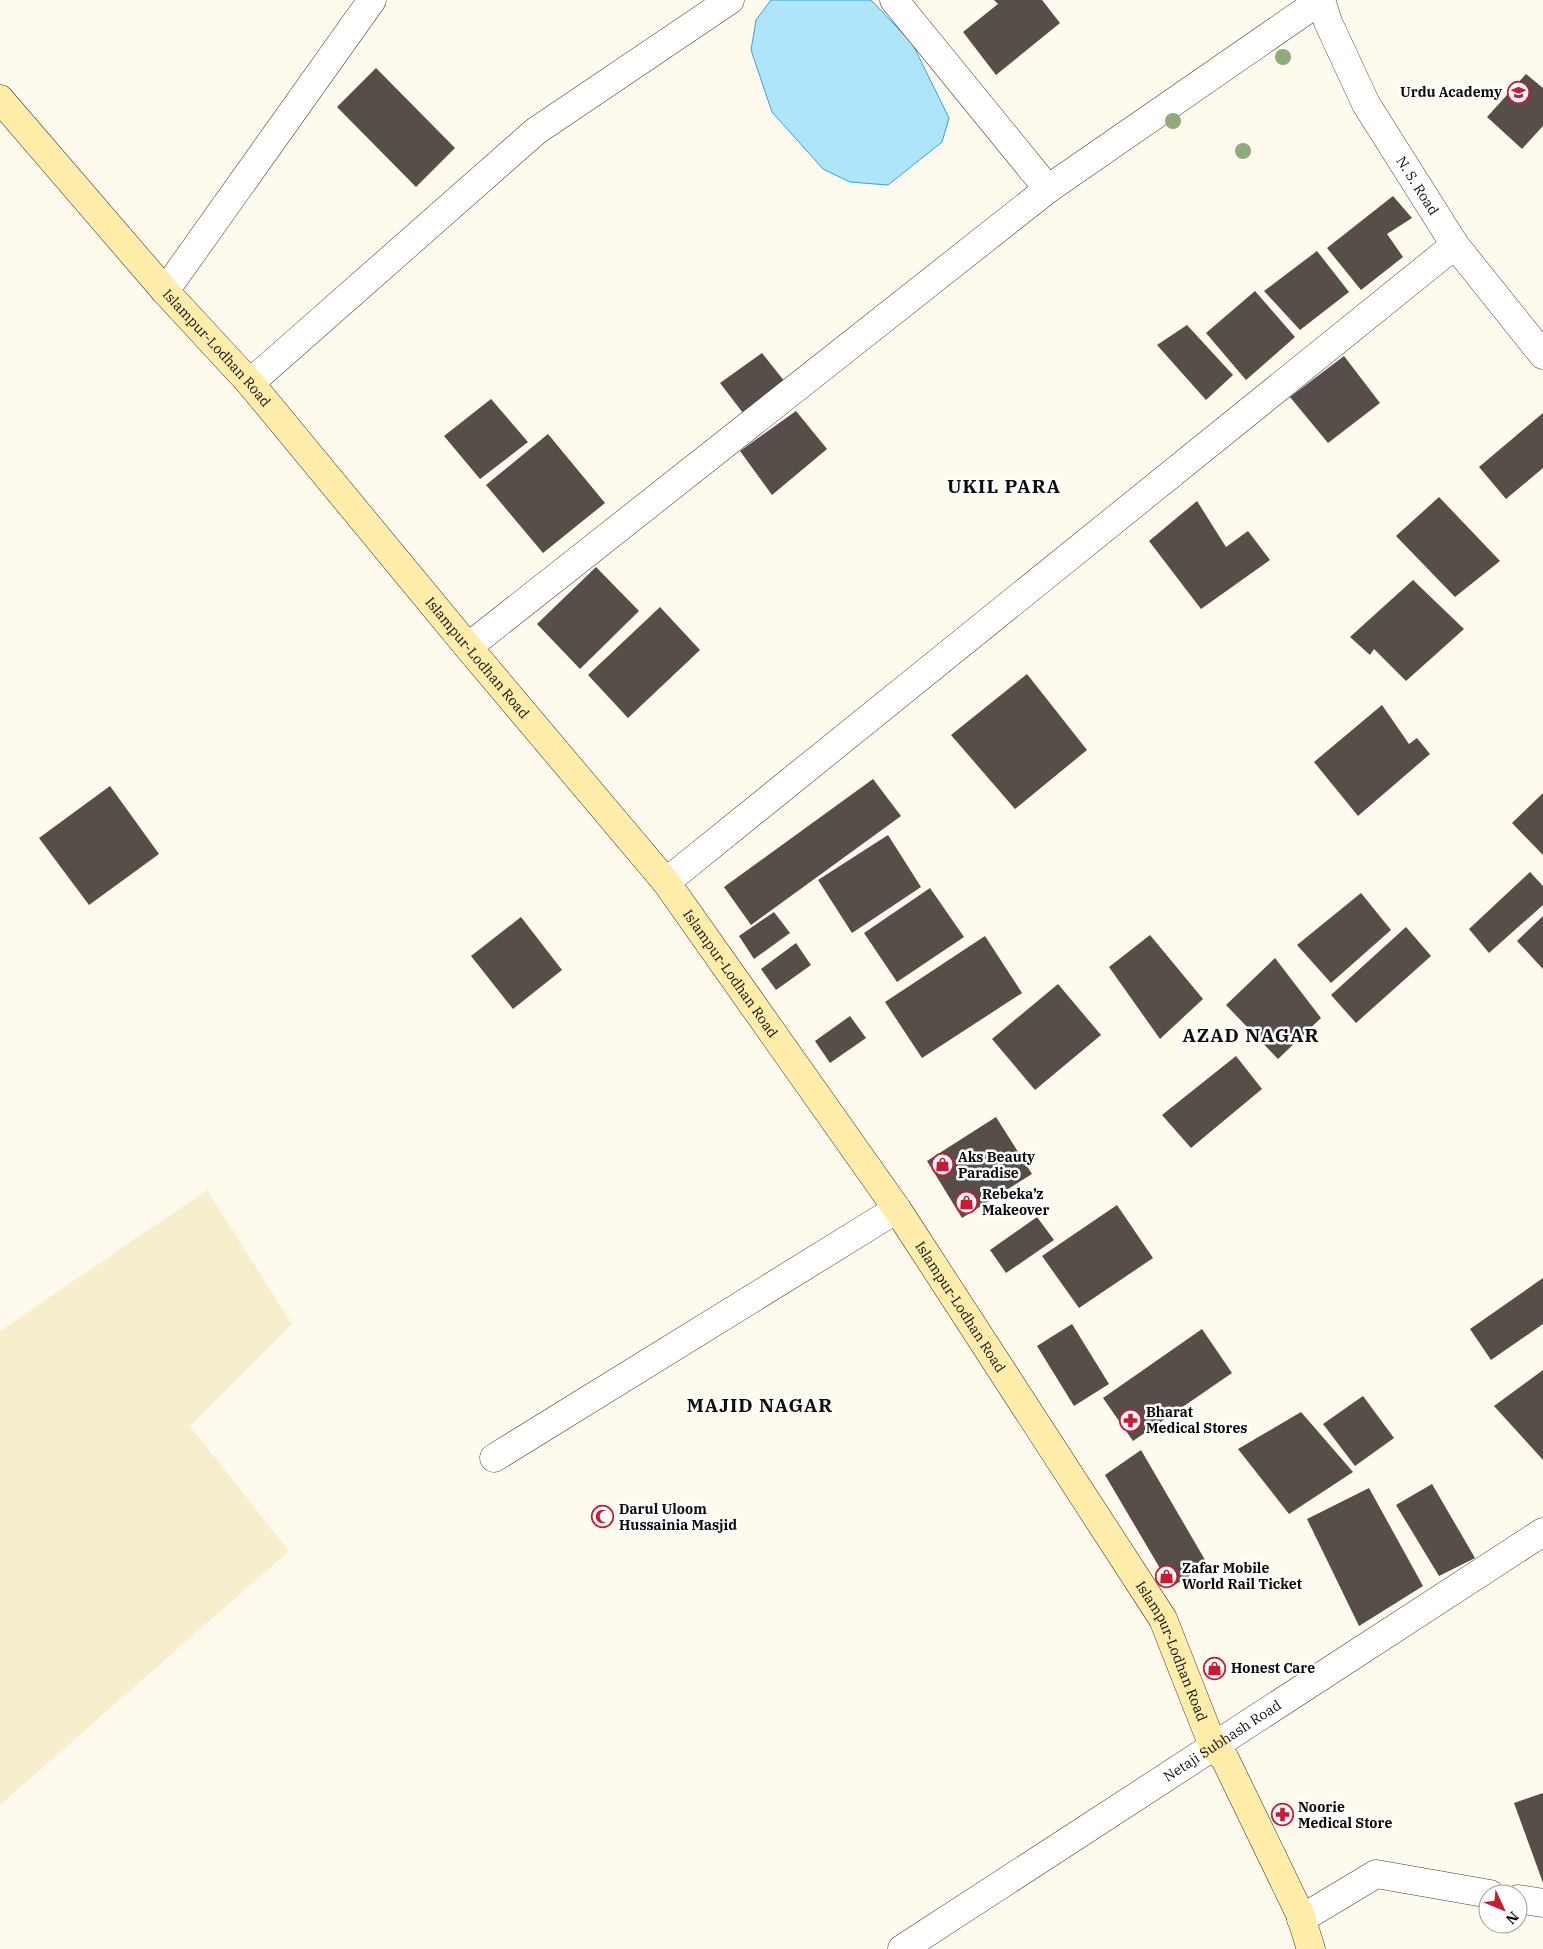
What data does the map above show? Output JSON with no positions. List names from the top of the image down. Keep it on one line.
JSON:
{"streets":{"main road":["Islampur-Lodhan Road"],"street":["N. S. Road","Netaji Subhash Road"]},"crossings":[["Islampur-Lodhan Road","Netaji Subhash Road"]],"districts":["UKIL PARA","AZAD NAGAR","MAJID NAGAR"],"places":{"school or university":["Urdu Academy"],"shop":["Aks Beauty Paradise","Rebeka’z Makeover","Zafar Mobile World Rail Ticket","Honest Care"],"pharmacy":["Bharat Medical Stores","Noorie Medical Store"],"mosque":["Darul Uloom Hussainia Masjid"]},"north":"bottom right"}
